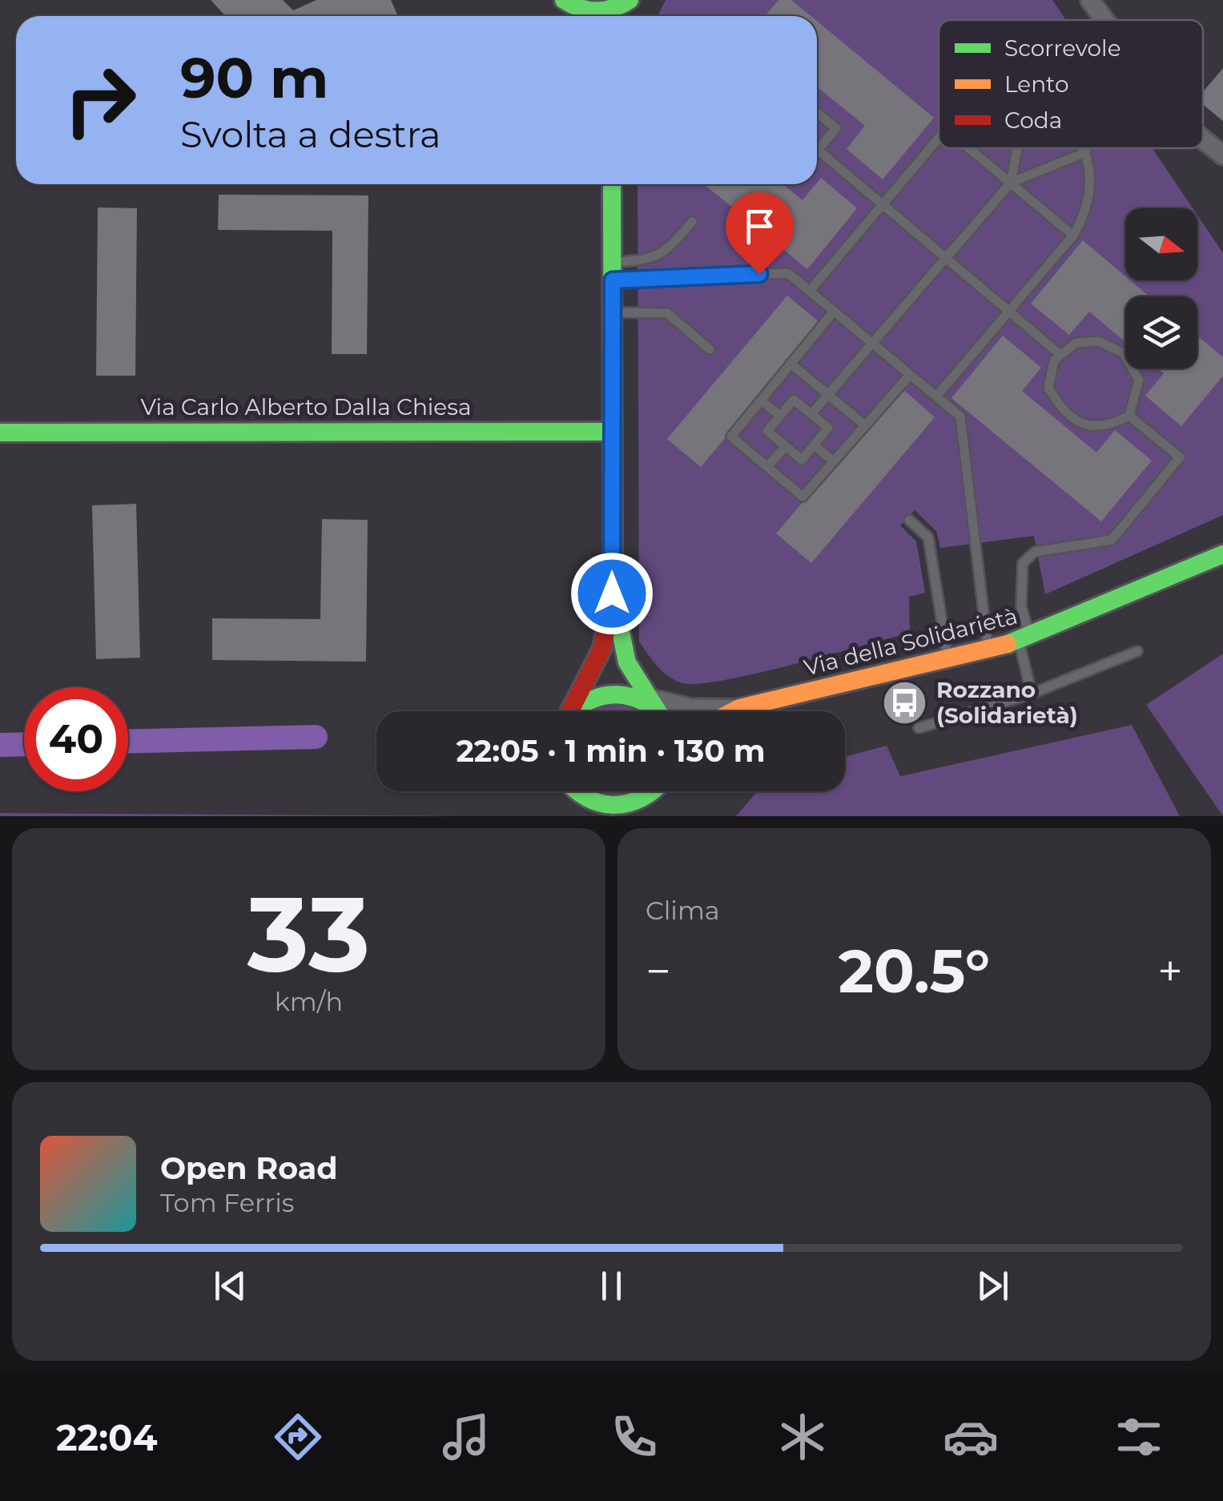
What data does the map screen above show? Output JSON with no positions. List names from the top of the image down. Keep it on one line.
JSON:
{"streets":{"street":["Via Carlo Alberto Dalla Chiesa","Via della Solidarietà"]},"places":{"bus stop":["Rozzano (Solidarietà)"]},"legend":["Scorrevole","Lento","Coda"],"north":"right","page":{"turn":["90 m","Svolta a destra"],"limit":"40","trip":"22:05 · 1 min · 130 m","tile":[["33","km/h"],"Clima"],"heat":["−","20.5°","+"],"song":["Open Road","Tom Ferris"],"tabs":"22:04"}}
